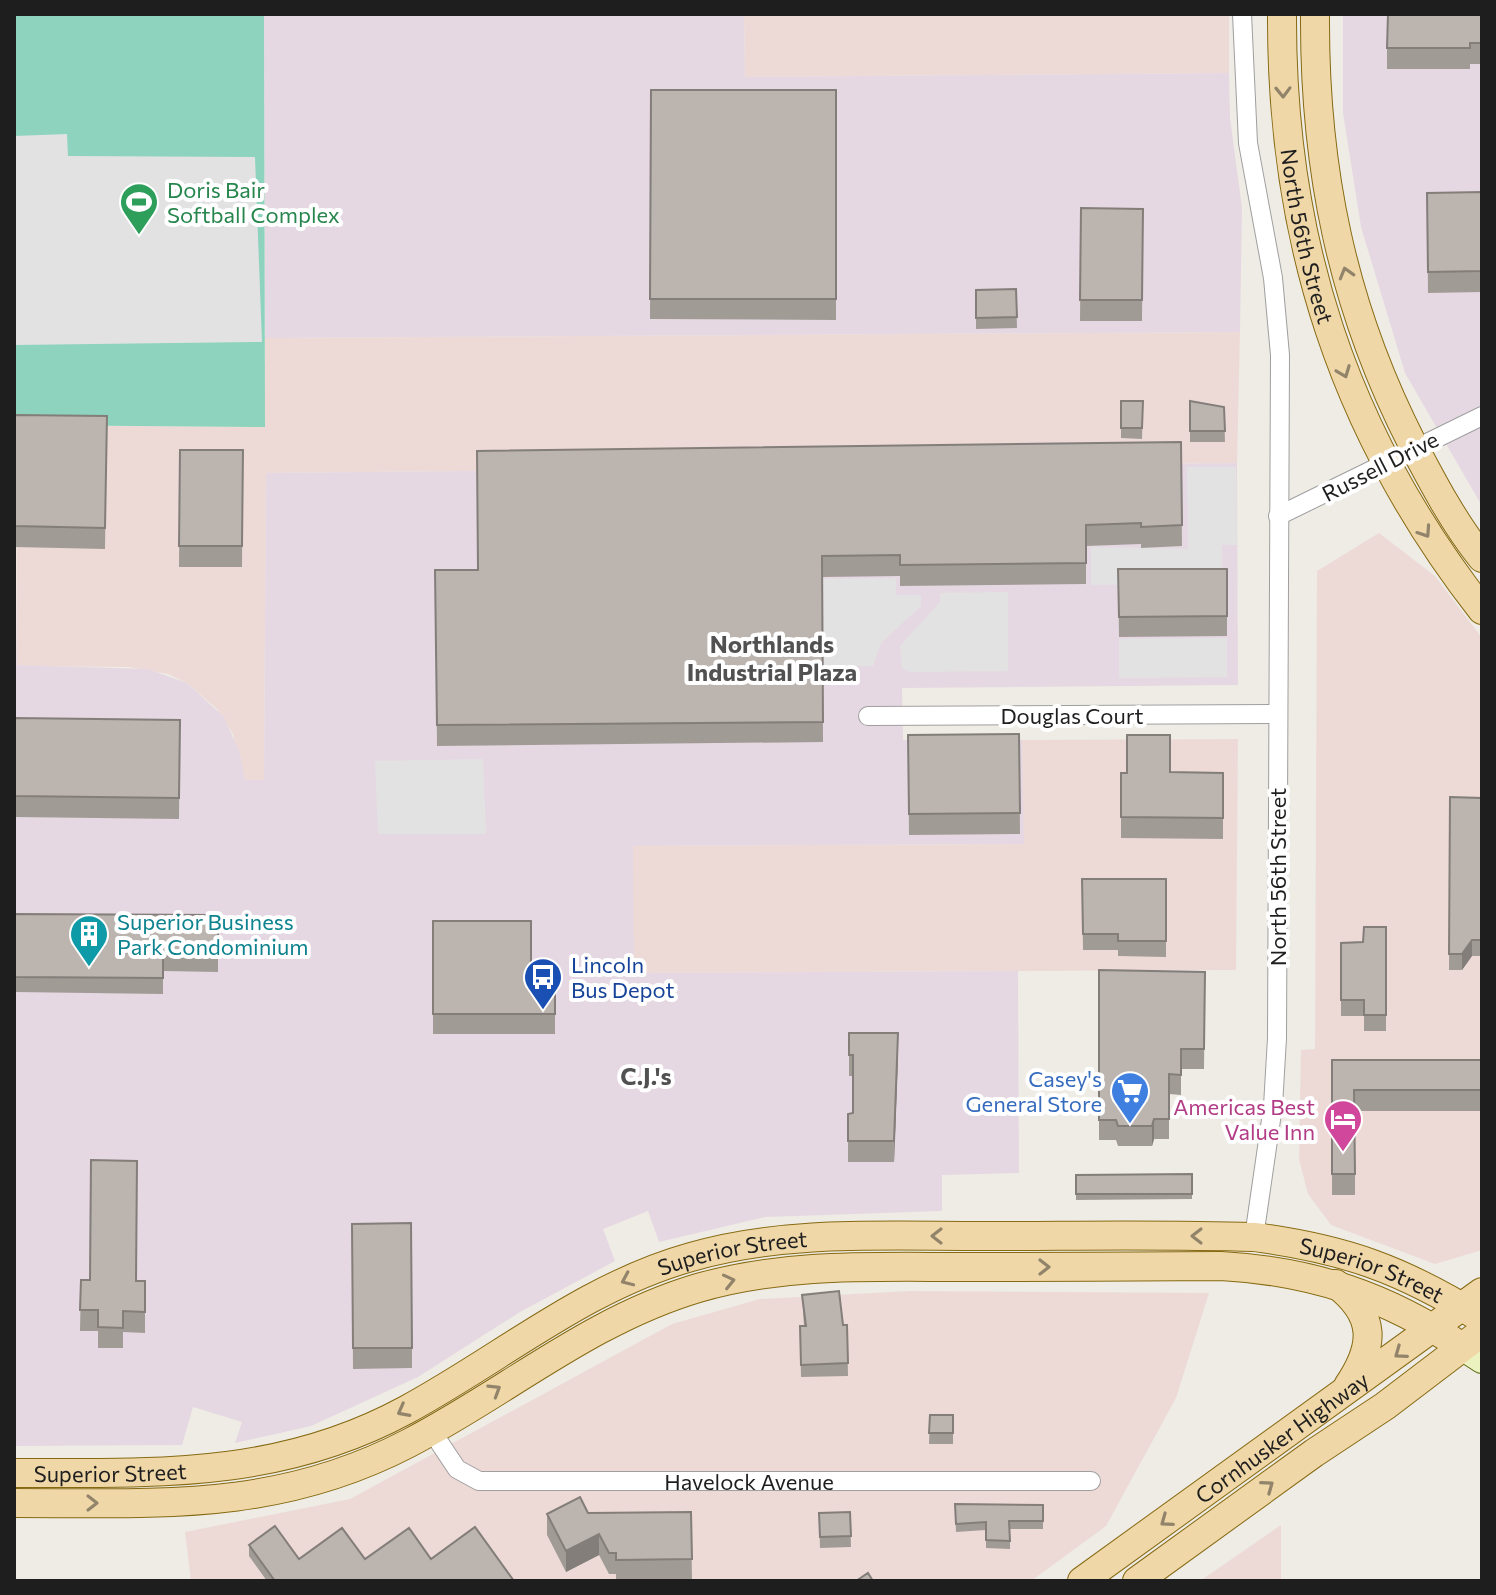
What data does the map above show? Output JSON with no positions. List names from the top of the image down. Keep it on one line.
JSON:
{"streets":{"main road":["North 56th Street","Superior Street","Cornhusker Highway"],"street":["Russell Drive","Douglas Court","Havelock Avenue"]},"crossings":[["North 56th Street","Russell Drive"],["North 56th Street","Douglas Court"],["North 56th Street","Superior Street"],["Superior Street","Cornhusker Highway"],["Superior Street","Havelock Avenue"]],"districts":["Northlands Industrial Plaza","C.J.'s"],"places":{"sports":["Doris Bair Softball Complex"],"building":["Superior Business Park Condominium"],"bus stop":["Lincoln Bus Depot"],"supermarket":["Casey's General Store"],"hotel":["Americas Best Value Inn"]}}
